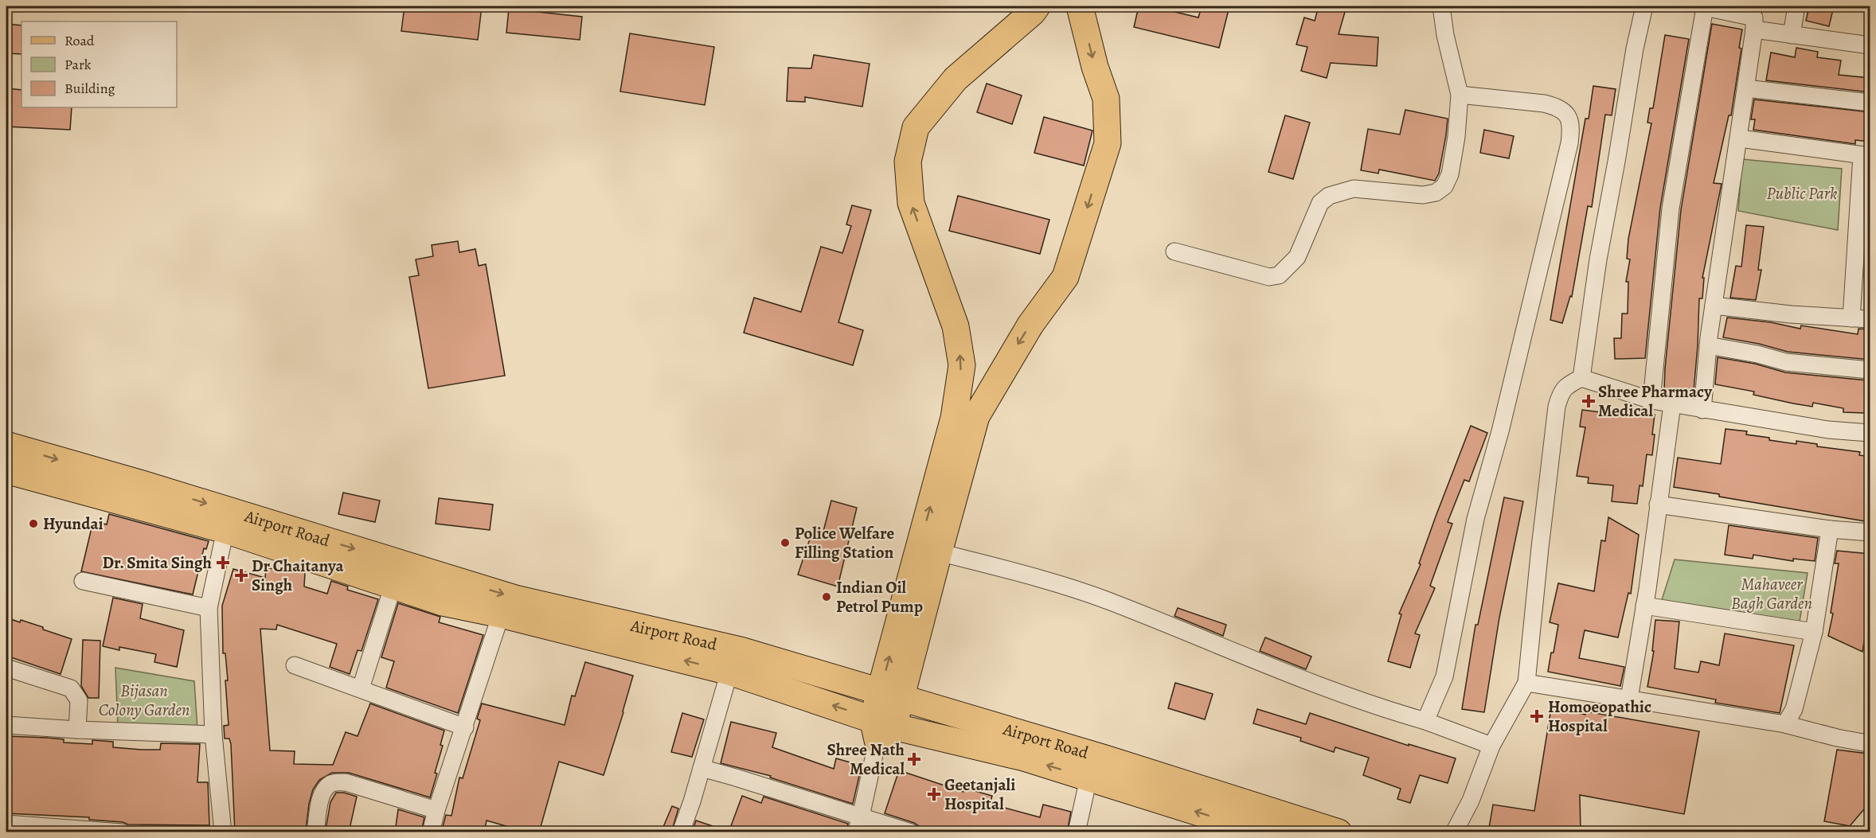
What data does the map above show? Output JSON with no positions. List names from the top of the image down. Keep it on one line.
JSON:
{"streets":{"main road":["Airport Road"]},"parks":["Public Park","Mahaveer Bagh Garden","Bijasan Colony Garden"],"places":{"health":["Shree Pharmacy Medical","Dr. Smita Singh","Dr Chaitanya Singh","Homoeopathic Hospital","Shree Nath Medical","Geetanjali Hospital"],"other":["Hyundai","Police Welfare Filling Station","Indian Oil Petrol Pump"]},"legend":["Road","Park","Building"]}
